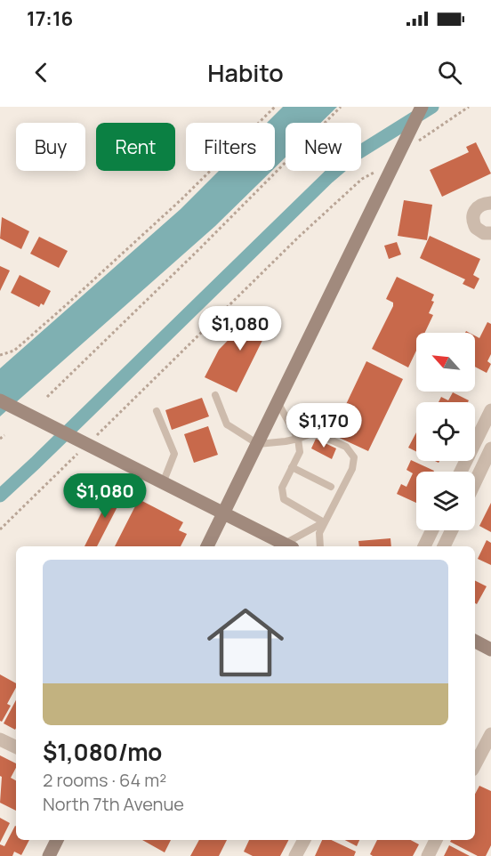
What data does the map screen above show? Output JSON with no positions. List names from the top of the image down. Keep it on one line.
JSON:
{"north":"top left","page":{"status":"17:16","header":"Habito","chip":["Buy","Rent","Filters","New"],"price":["$1,080","$1,170","$1,080"],"list":[{"name":"$1,080/mo","note":"2 rooms · 64 m² · North 7th Avenue"}]}}
